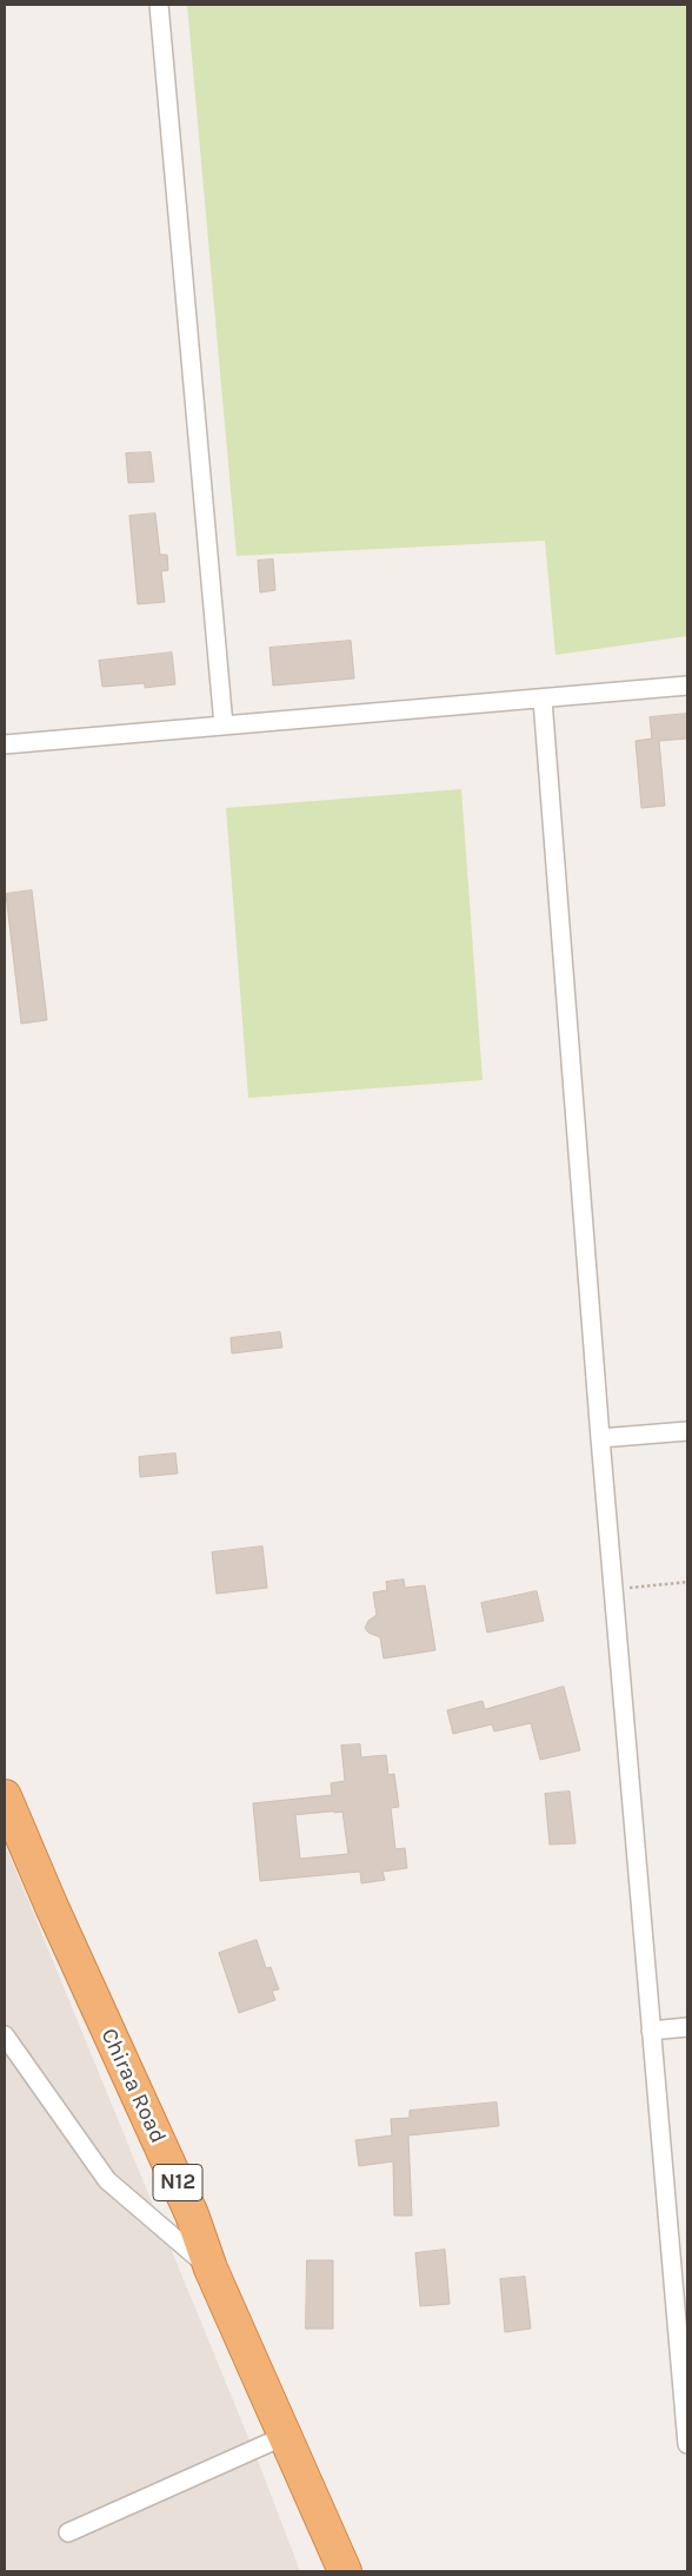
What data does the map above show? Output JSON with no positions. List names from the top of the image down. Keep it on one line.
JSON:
{"streets":{"highway":["Chiraa Road","N12"]}}
